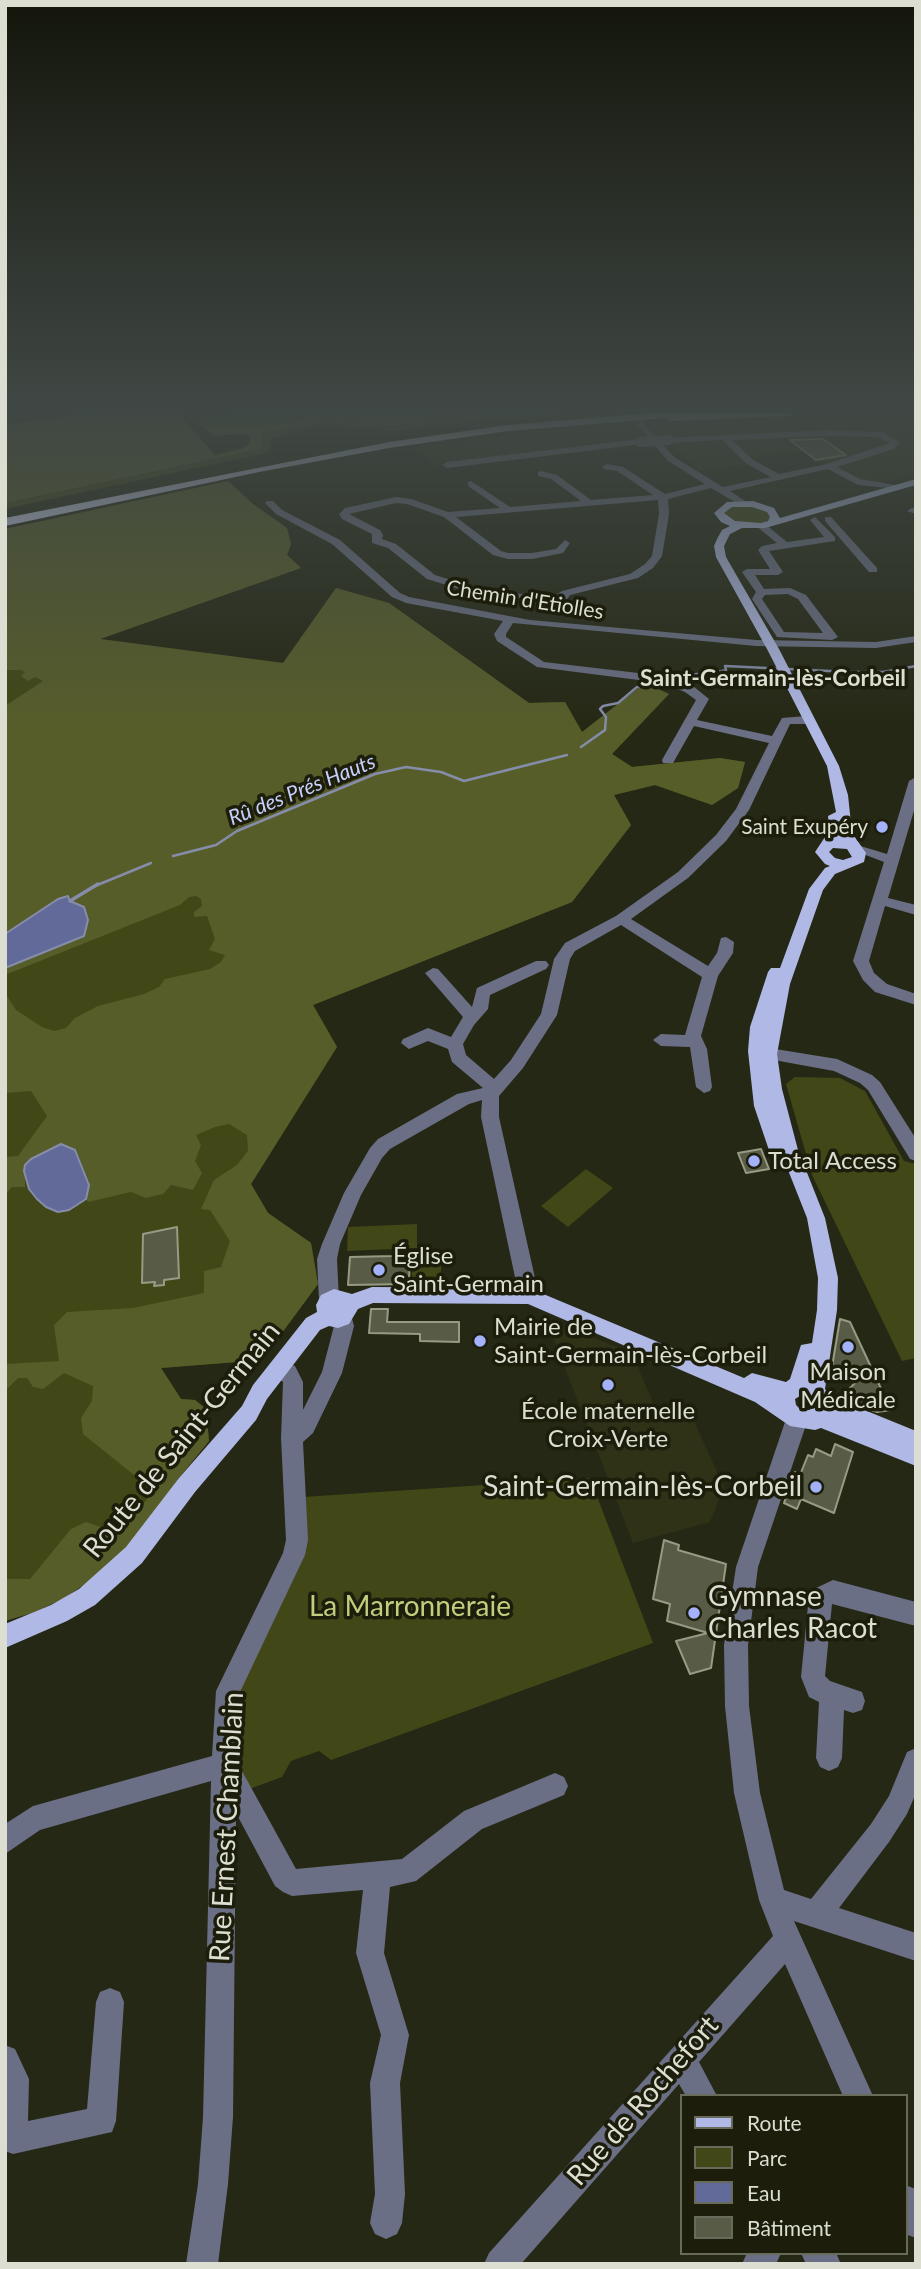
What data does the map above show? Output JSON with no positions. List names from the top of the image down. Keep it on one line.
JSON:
{"streets":{"main road":["Route de Saint-Germain"],"street":["Chemin d'Etiolles","Rue Ernest Chamblain","Rue de Rochefort"]},"crossings":[["Route de Saint-Germain","Rue Ernest Chamblain"]],"districts":["Saint-Germain-lès-Corbeil"],"water":["Rû des Prés Hauts"],"parks":["La Marronneraie"],"places":["Saint Exupéry","Total Access","Église Saint-Germain","Mairie de Saint-Germain-lès-Corbeil","Maison Médicale","École maternelle Croix-Verte","Saint-Germain-lès-Corbeil","Gymnase Charles Racot"],"legend":["Route","Parc","Eau","Bâtiment"]}
